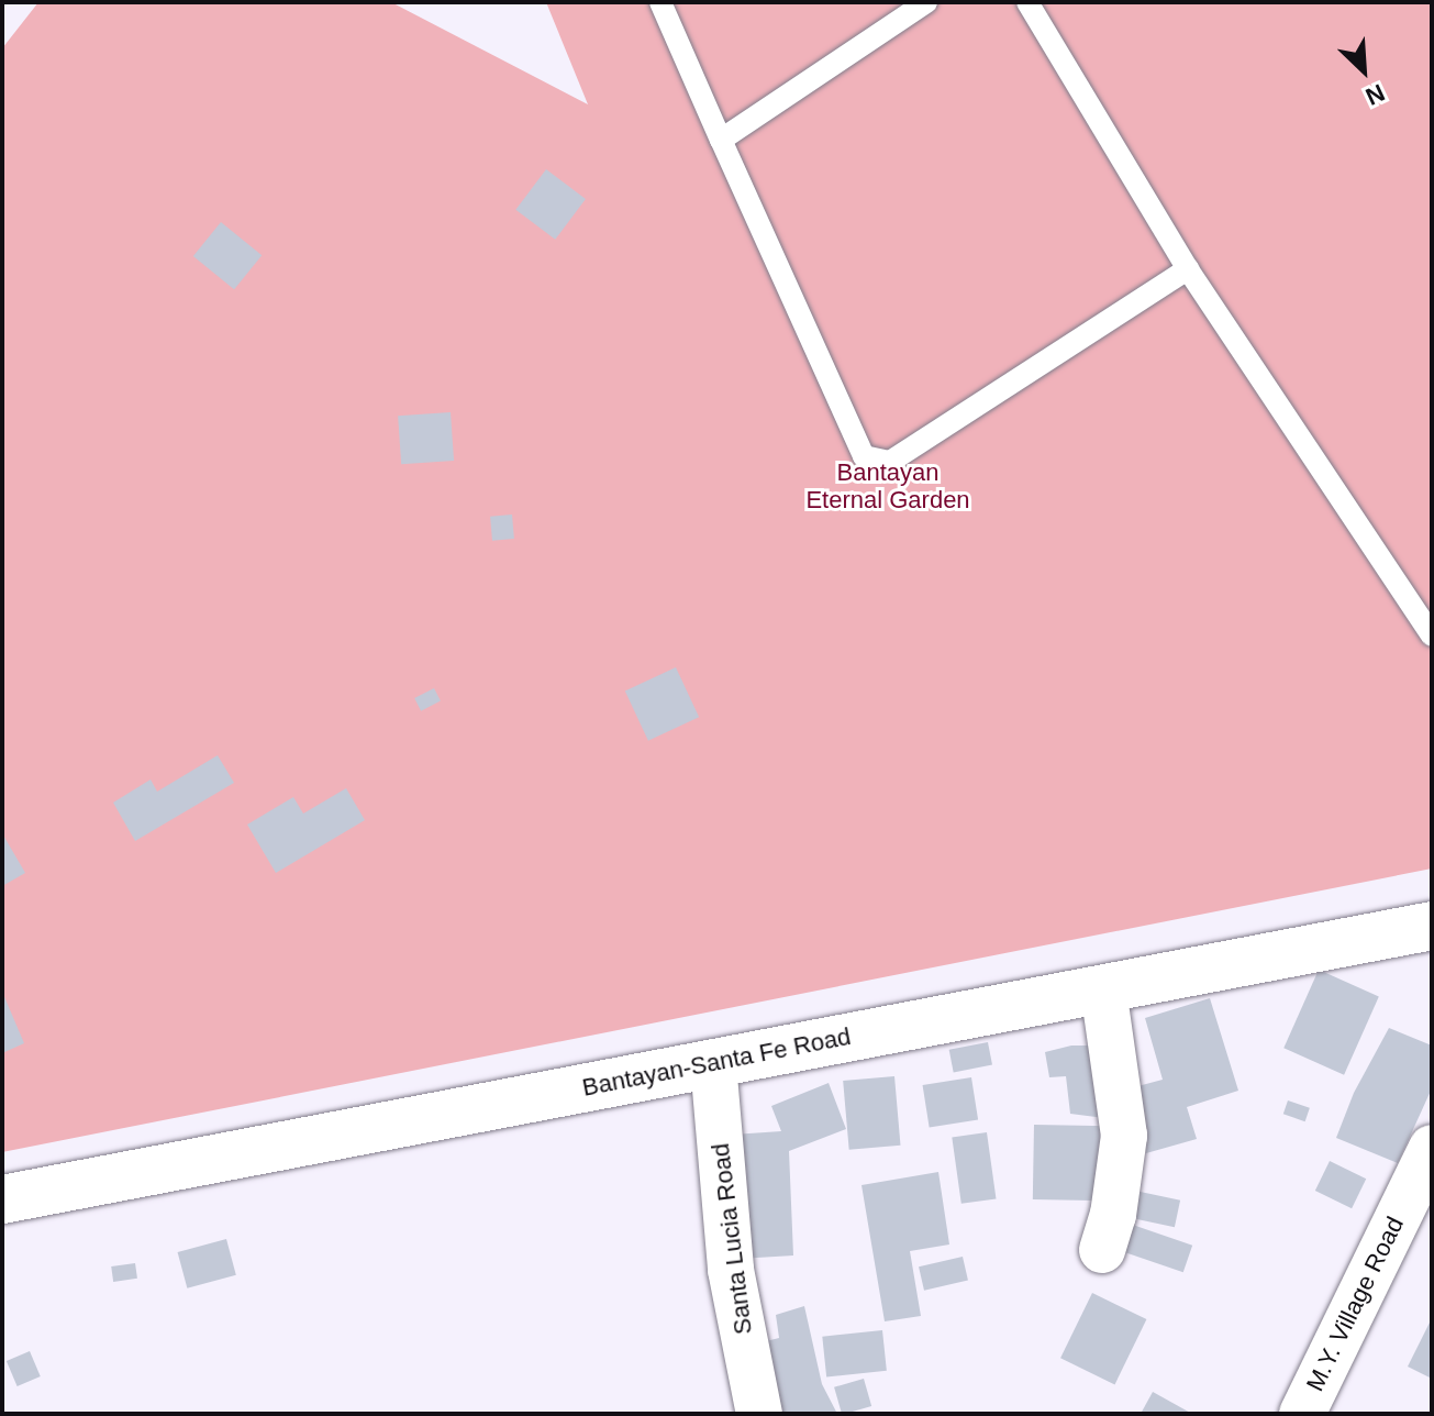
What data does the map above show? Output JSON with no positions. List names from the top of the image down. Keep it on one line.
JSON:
{"streets":{"main road":["Bantayan-Santa Fe Road"],"street":["Santa Lucia Road","M.Y. Village Road"]},"crossings":[["Bantayan-Santa Fe Road","Santa Lucia Road"]],"parks":["Bantayan Eternal Garden"],"north":"bottom right"}
